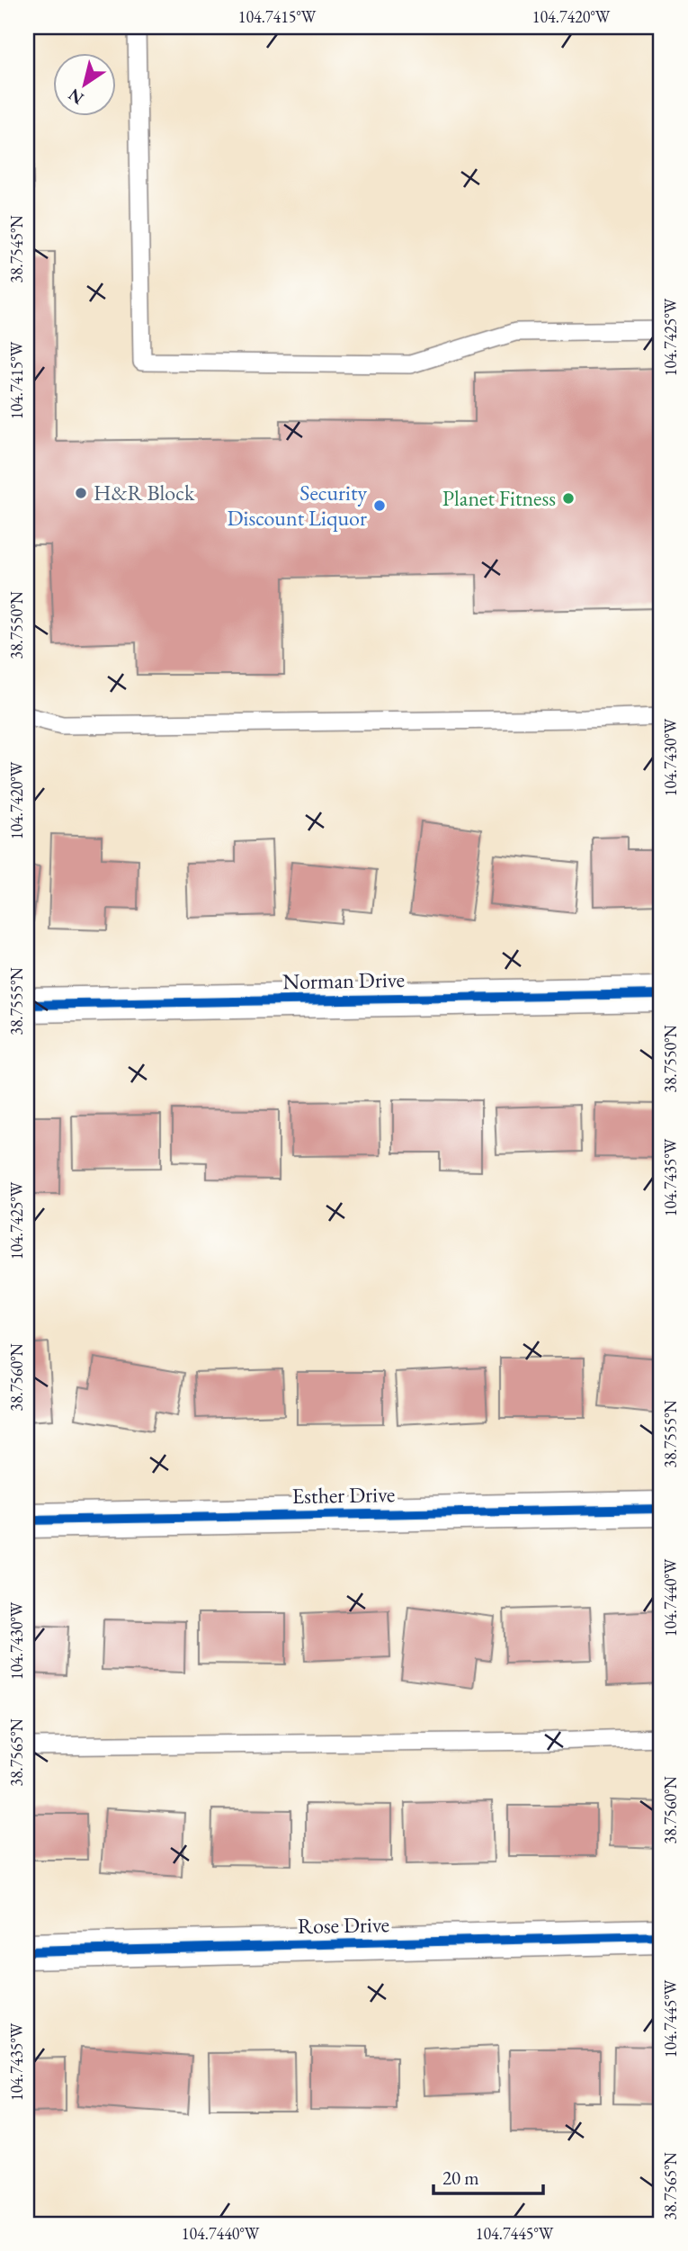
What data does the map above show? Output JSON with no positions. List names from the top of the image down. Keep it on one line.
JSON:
{"streets":{"street":["Norman Drive","Esther Drive","Rose Drive"]},"places":["H&R Block","Planet Fitness","Security Discount Liquor"],"scale_bar":"20 m","north":"bottom left","coordinates":["104.7415°W","104.7420°W","38.7545°N","104.7425°W","38.7550°N","104.7430°W","38.7555°N","104.7435°W","38.7560°N","104.7440°W","38.7565°N","104.7445°W"]}
